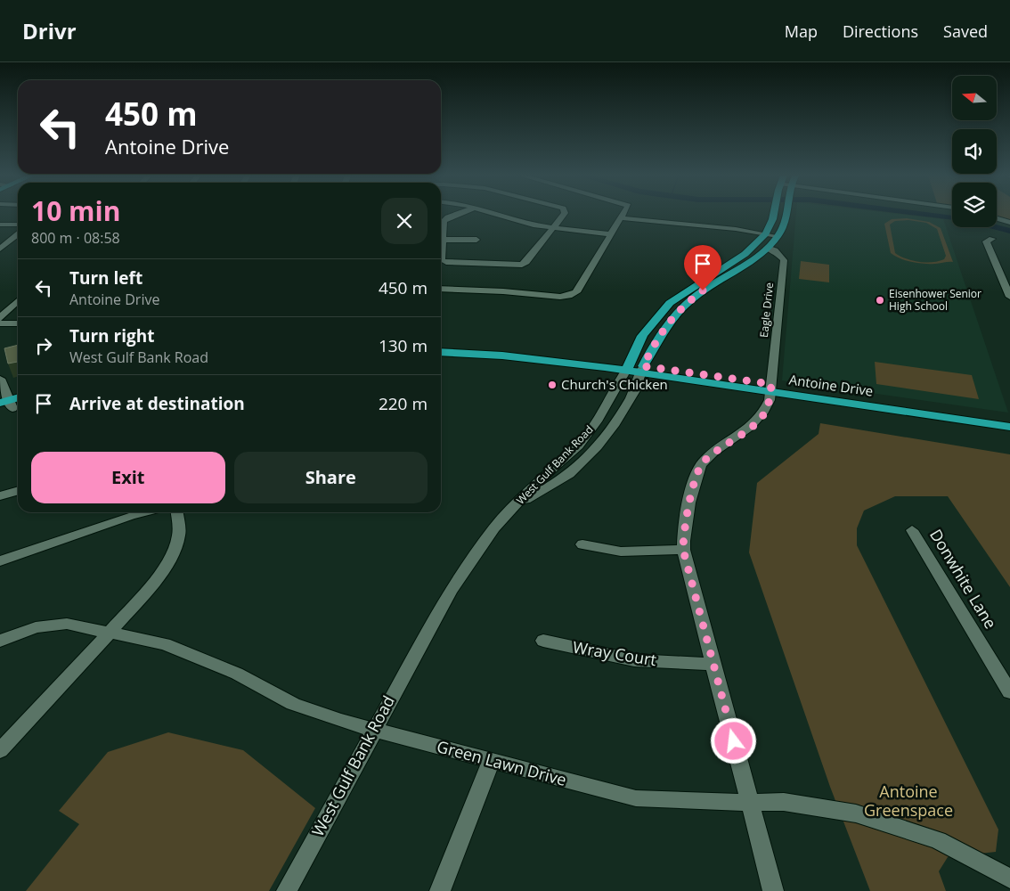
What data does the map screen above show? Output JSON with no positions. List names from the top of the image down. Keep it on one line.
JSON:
{"streets":{"main road":["Antoine Drive","West Gulf Bank Road"],"street":["Eagle Drive","Donwhite Lane","Wray Court","Green Lawn Drive"]},"crossings":[["Eagle Drive","Antoine Drive"],["Eagle Drive","West Gulf Bank Road"],["Antoine Drive","West Gulf Bank Road"],["West Gulf Bank Road","Green Lawn Drive"]],"parks":["Antoine Greenspace"],"places":["Eisenhower Senior High School","Church's Chicken"],"north":"left","page":{"header":"Drivr","nav":["Map","Directions","Saved"],"turn":["450 m","Antoine Drive"],"heading":["10 min","800 m · 08:58"],"list":[{"name":"Turn left","note":"Antoine Drive","value":"450 m"},{"name":"Turn right","note":"West Gulf Bank Road","value":"130 m"},{"name":"Arrive at destination","value":"220 m"}],"buttons":["Exit","Share"]}}
